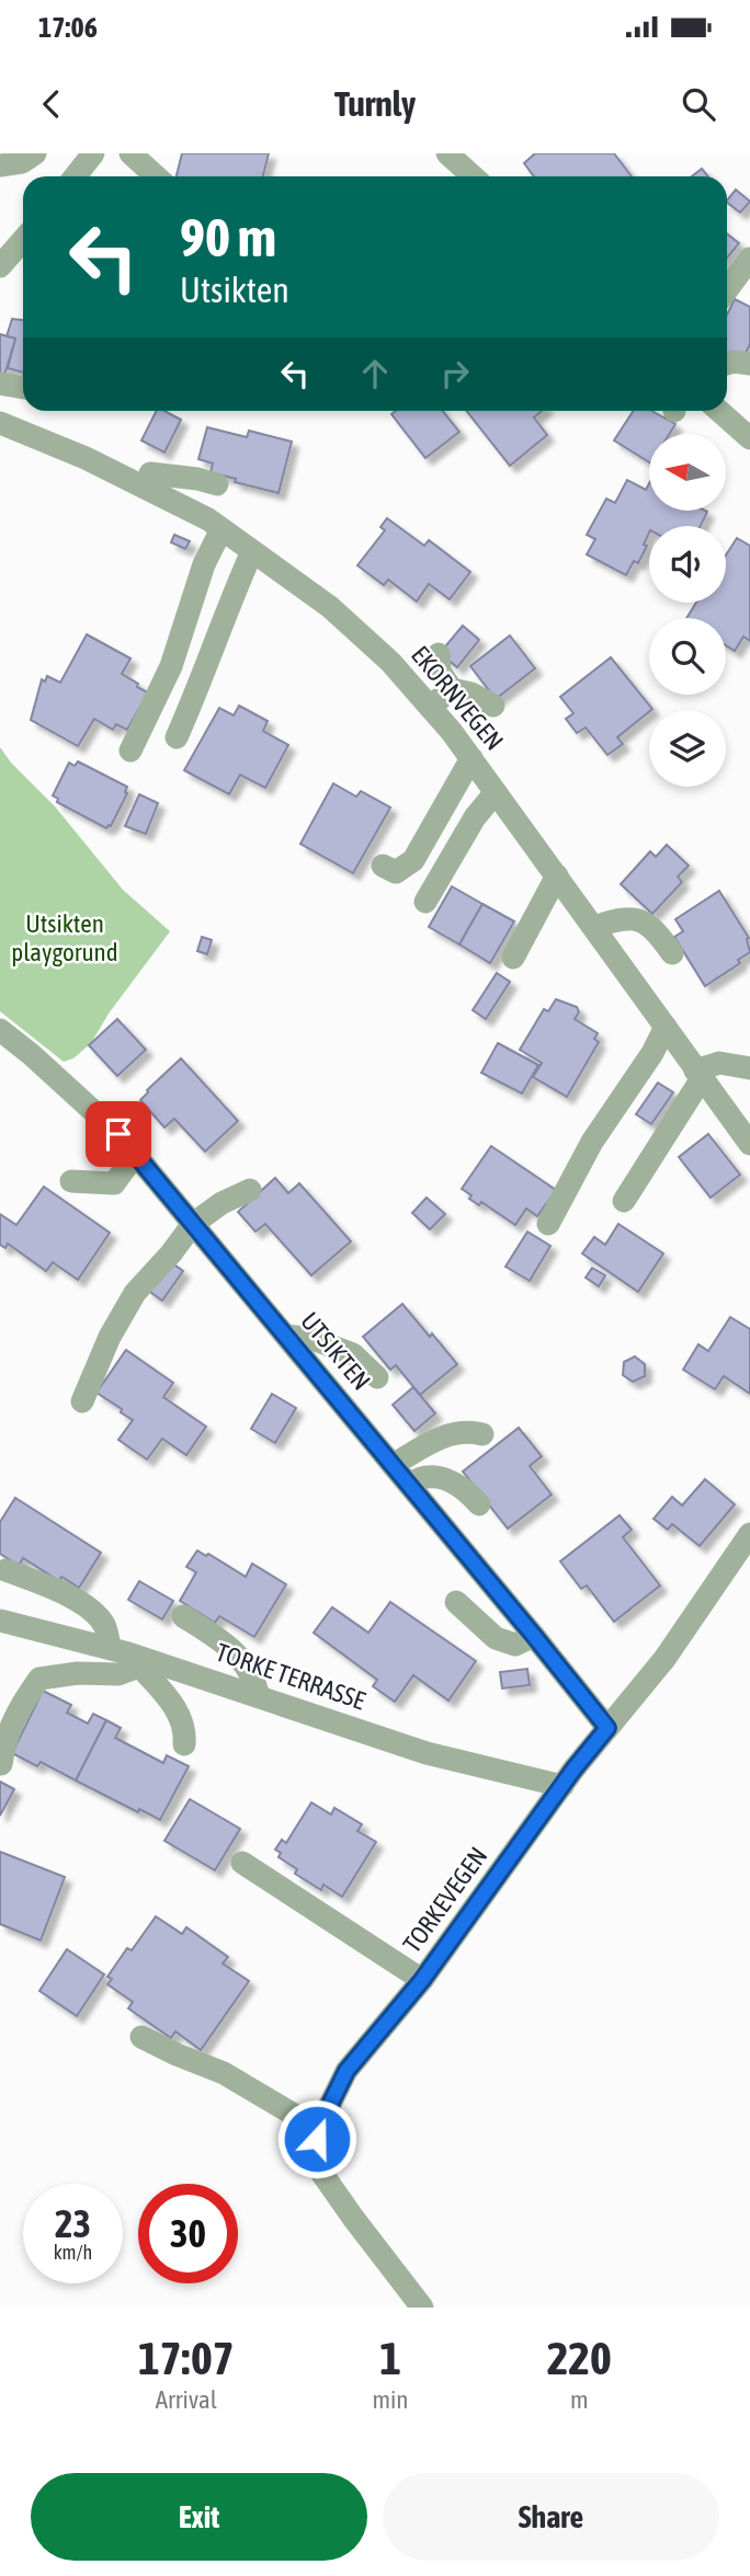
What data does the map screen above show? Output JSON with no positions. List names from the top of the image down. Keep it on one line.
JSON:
{"streets":{"street":["EKORNVEGEN","UTSIKTEN","TORKE TERRASSE","TORKEVEGEN"]},"crossings":[["UTSIKTEN","TORKEVEGEN"],["TORKE TERRASSE","TORKEVEGEN"]],"parks":["Utsikten playgorund"],"north":"left","page":{"status":"17:06","header":"Turnly","turn":["90 m","Utsikten"],"speed":"23 km/h","limit":"30","eta":["17:07","Arrival","1","min","220","m"],"buttons":["Exit","Share"]}}
